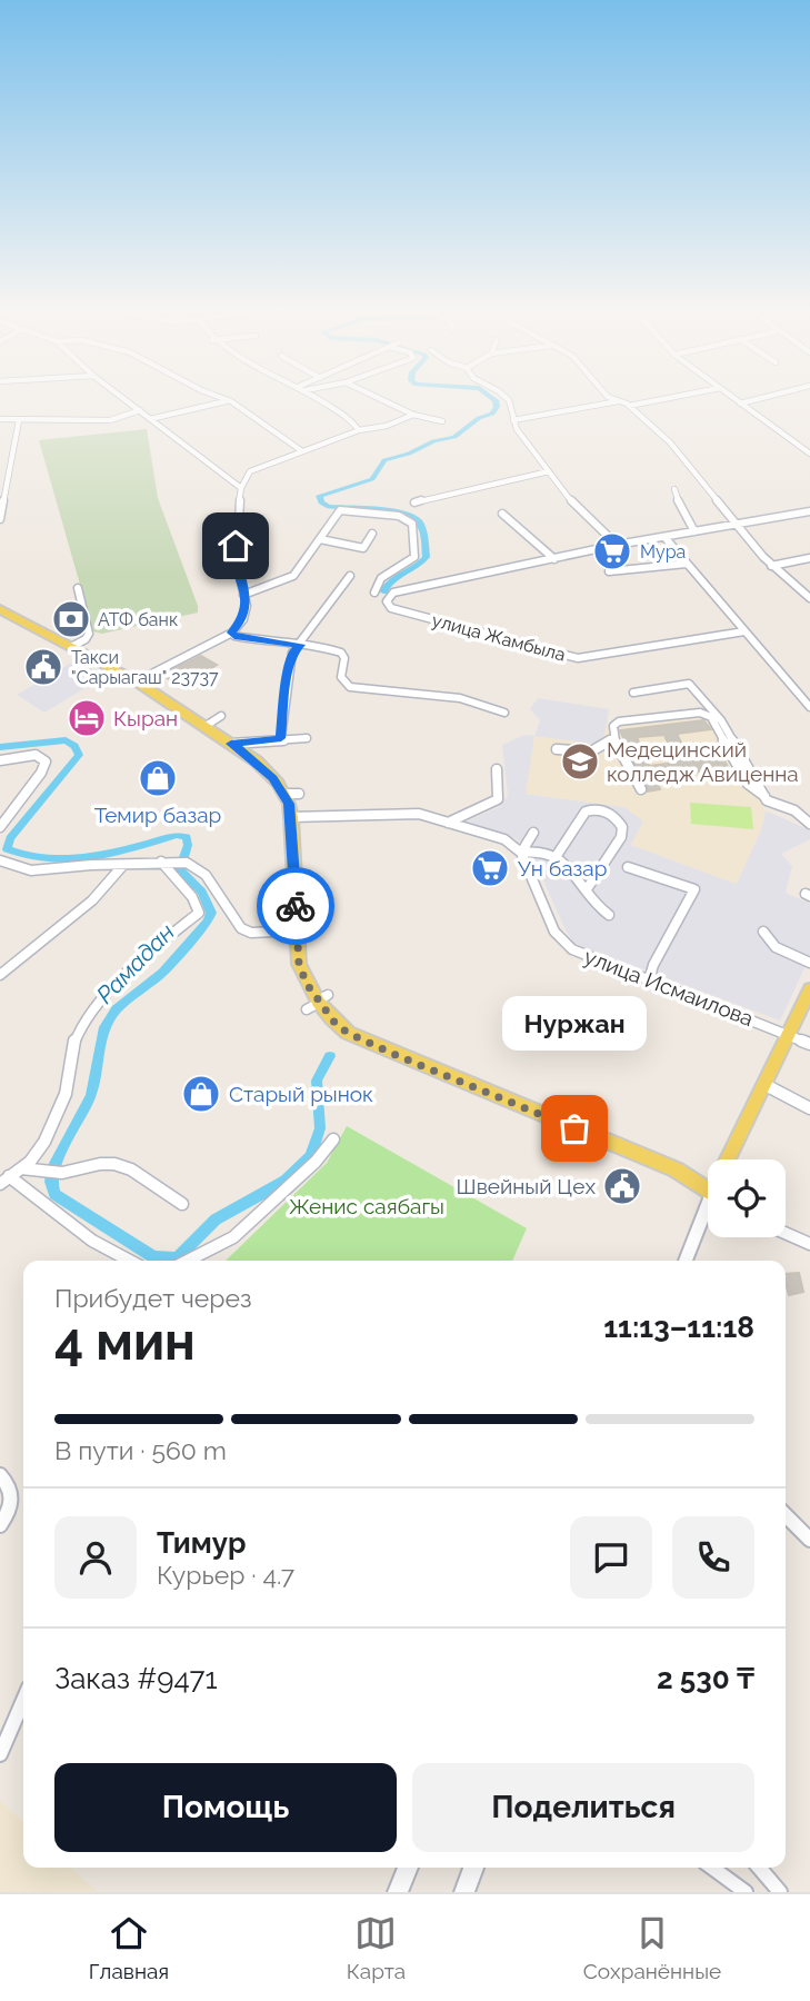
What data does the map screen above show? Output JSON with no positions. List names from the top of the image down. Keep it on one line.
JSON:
{"streets":{"street":["улица Жамбыла","улица Исмаилова"]},"water":["Рамадан"],"parks":["Женис саябагы"],"places":{"supermarket":["Мура","Ун базар"],"bank":["АТФ банк"],"public building":["Такси \"Сарыагаш\" 23737","Швейный Цех"],"hotel":["Кыран"],"school or university":["Медецинский колледж Авиценна"],"shop":["Темир базар","Старый рынок"],"other":["Нуржан"]},"page":{"bubble":"Нуржан","heading":["4 мин","Прибудет через","11:13–11:18"],"panel":["Тимур","Курьер · 4.7","Заказ #9471","2 530 ₸"],"bar":"В пути · 560 m","buttons":["Помощь","Поделиться"],"tabs":["Главная","Карта","Сохранённые"]}}
